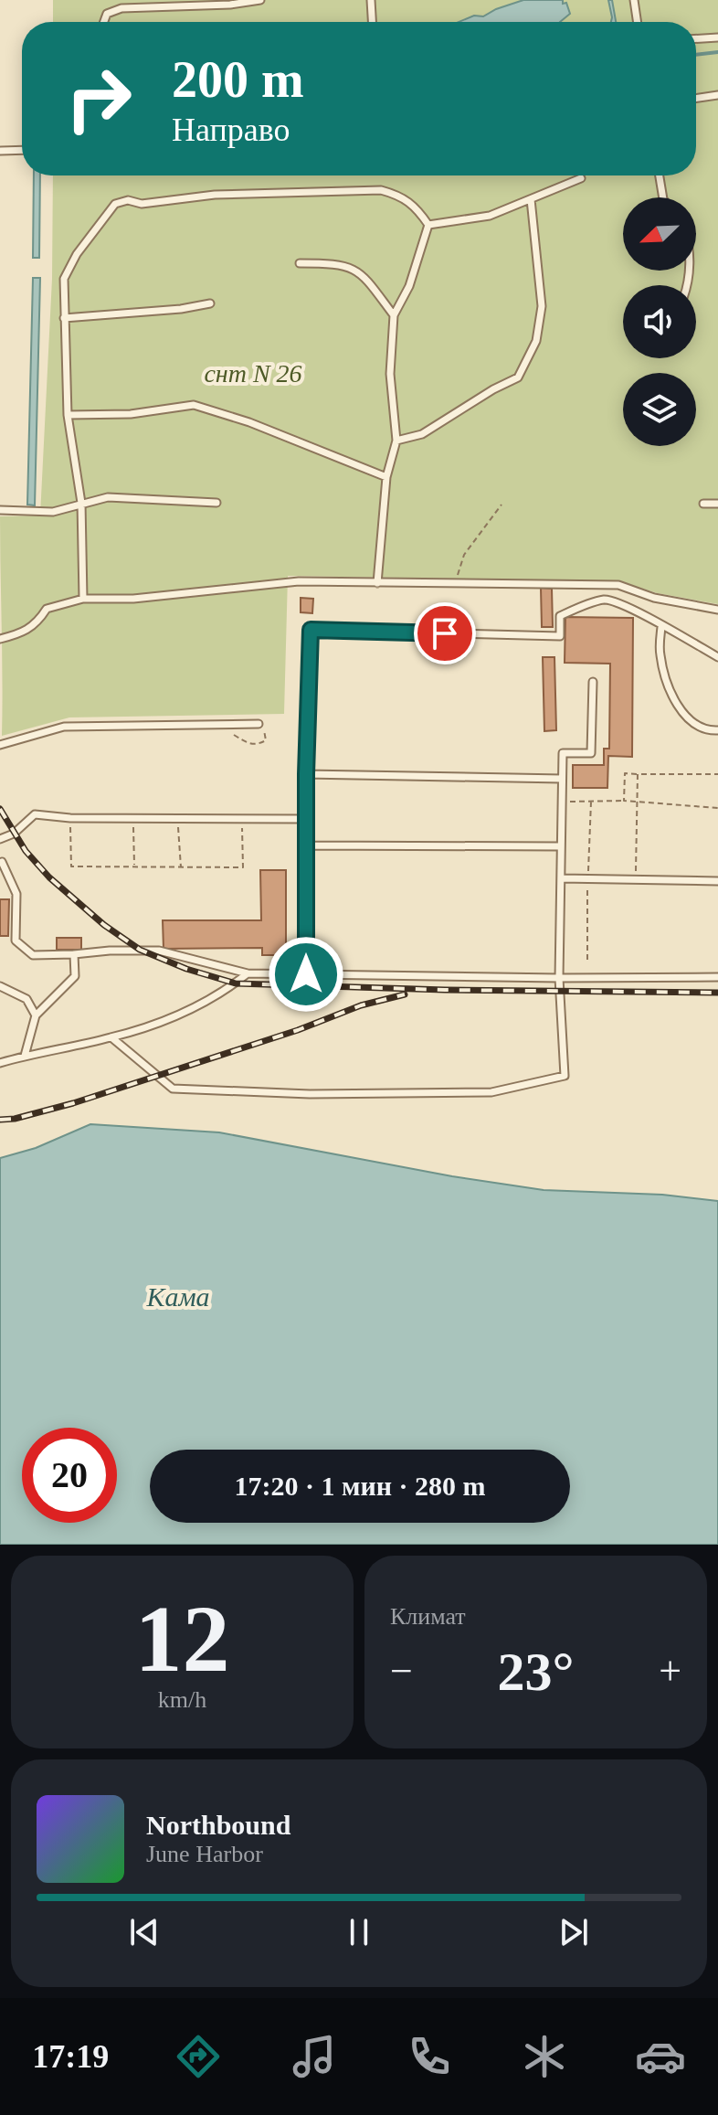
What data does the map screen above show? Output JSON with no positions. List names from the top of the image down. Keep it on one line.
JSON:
{"water":["Кама"],"parks":["снт N 26"],"north":"bottom left","page":{"turn":["200 m","Направо"],"limit":"20","trip":"17:20 · 1 мин · 280 m","tile":[["12","km/h"],"Климат"],"heat":["−","23°","+"],"song":["Northbound","June Harbor"],"tabs":"17:19"}}
